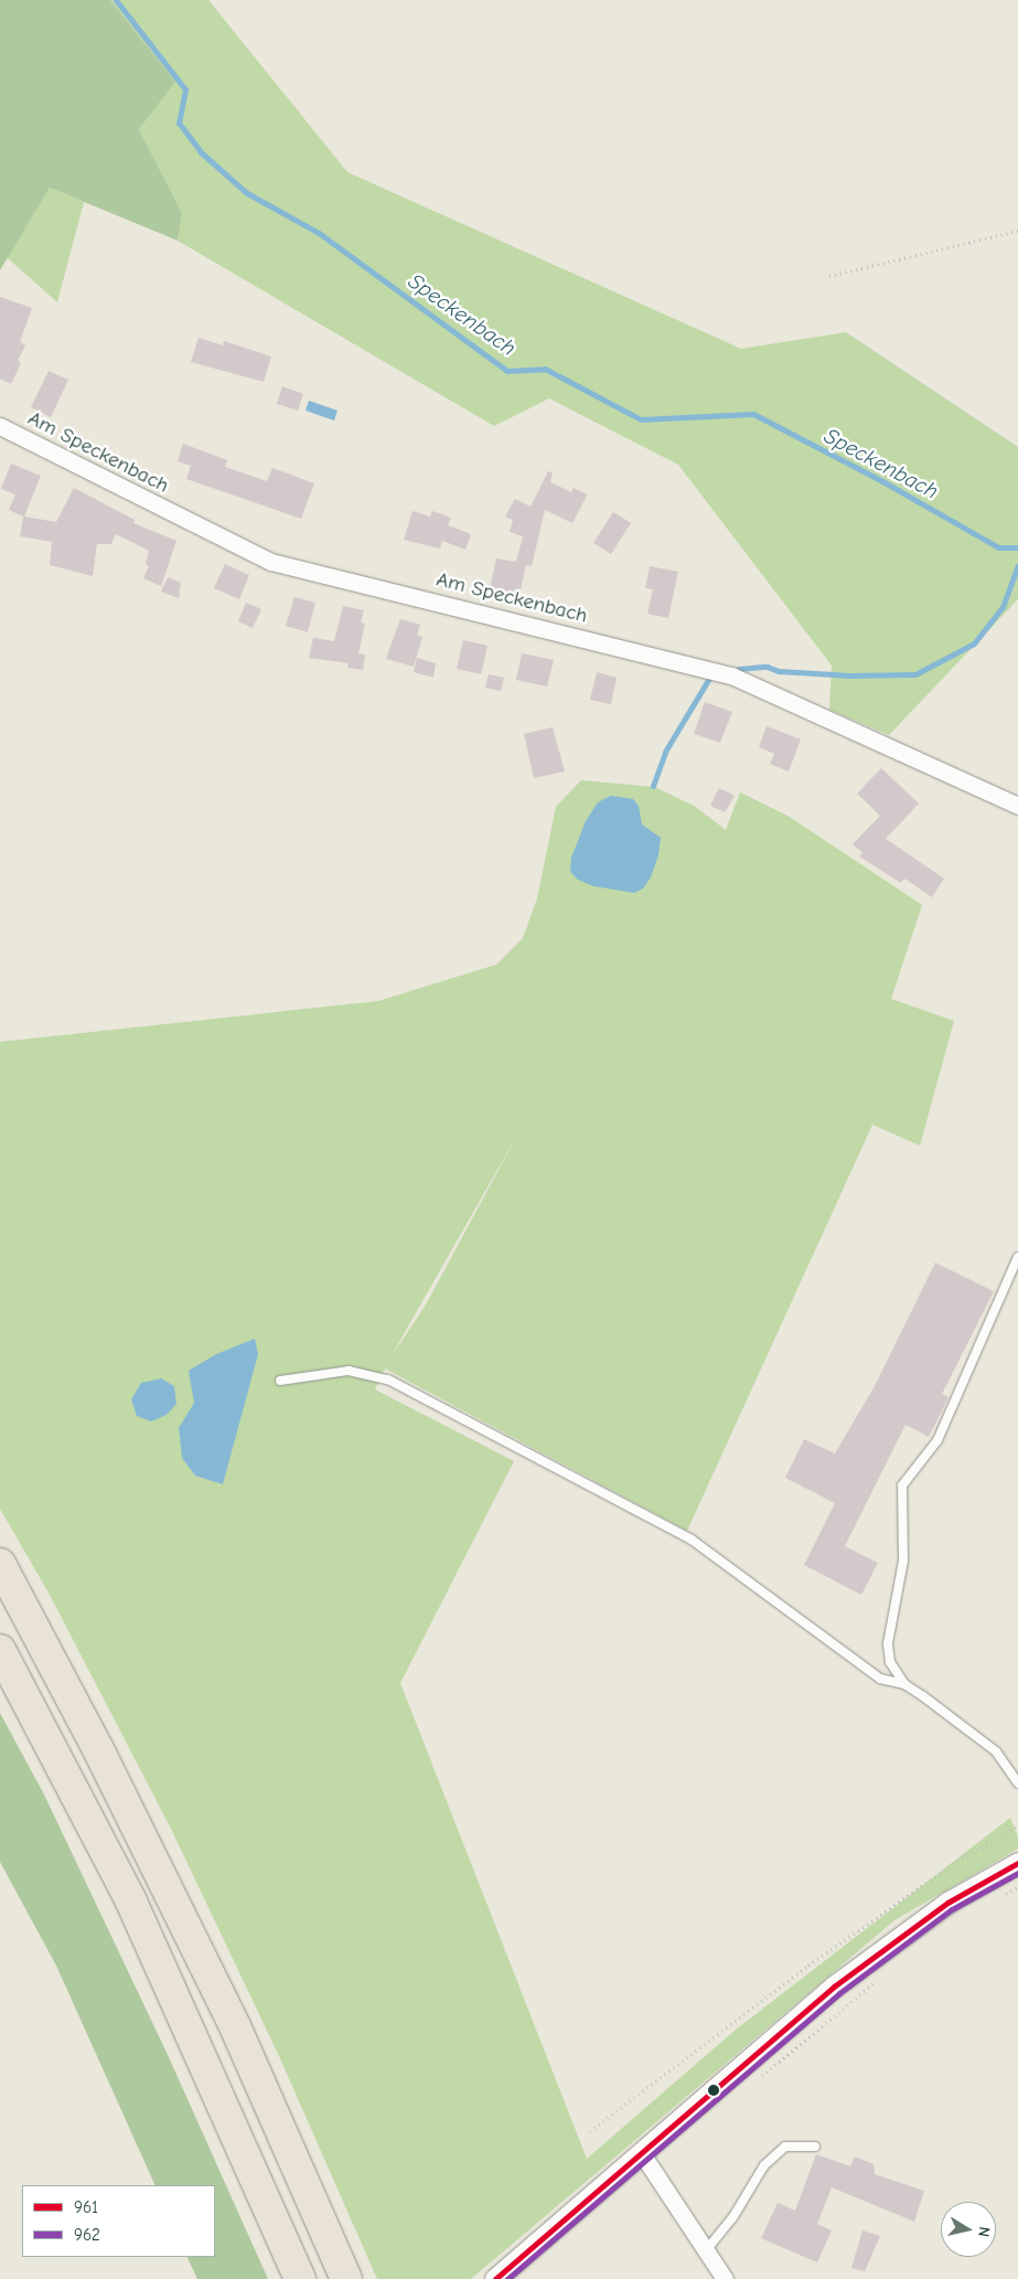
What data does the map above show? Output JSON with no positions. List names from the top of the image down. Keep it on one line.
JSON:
{"streets":{"street":["Am Speckenbach"]},"water":["Speckenbach"],"lines":["transit line 961","transit line 962"],"legend":["961","962"],"north":"right"}
